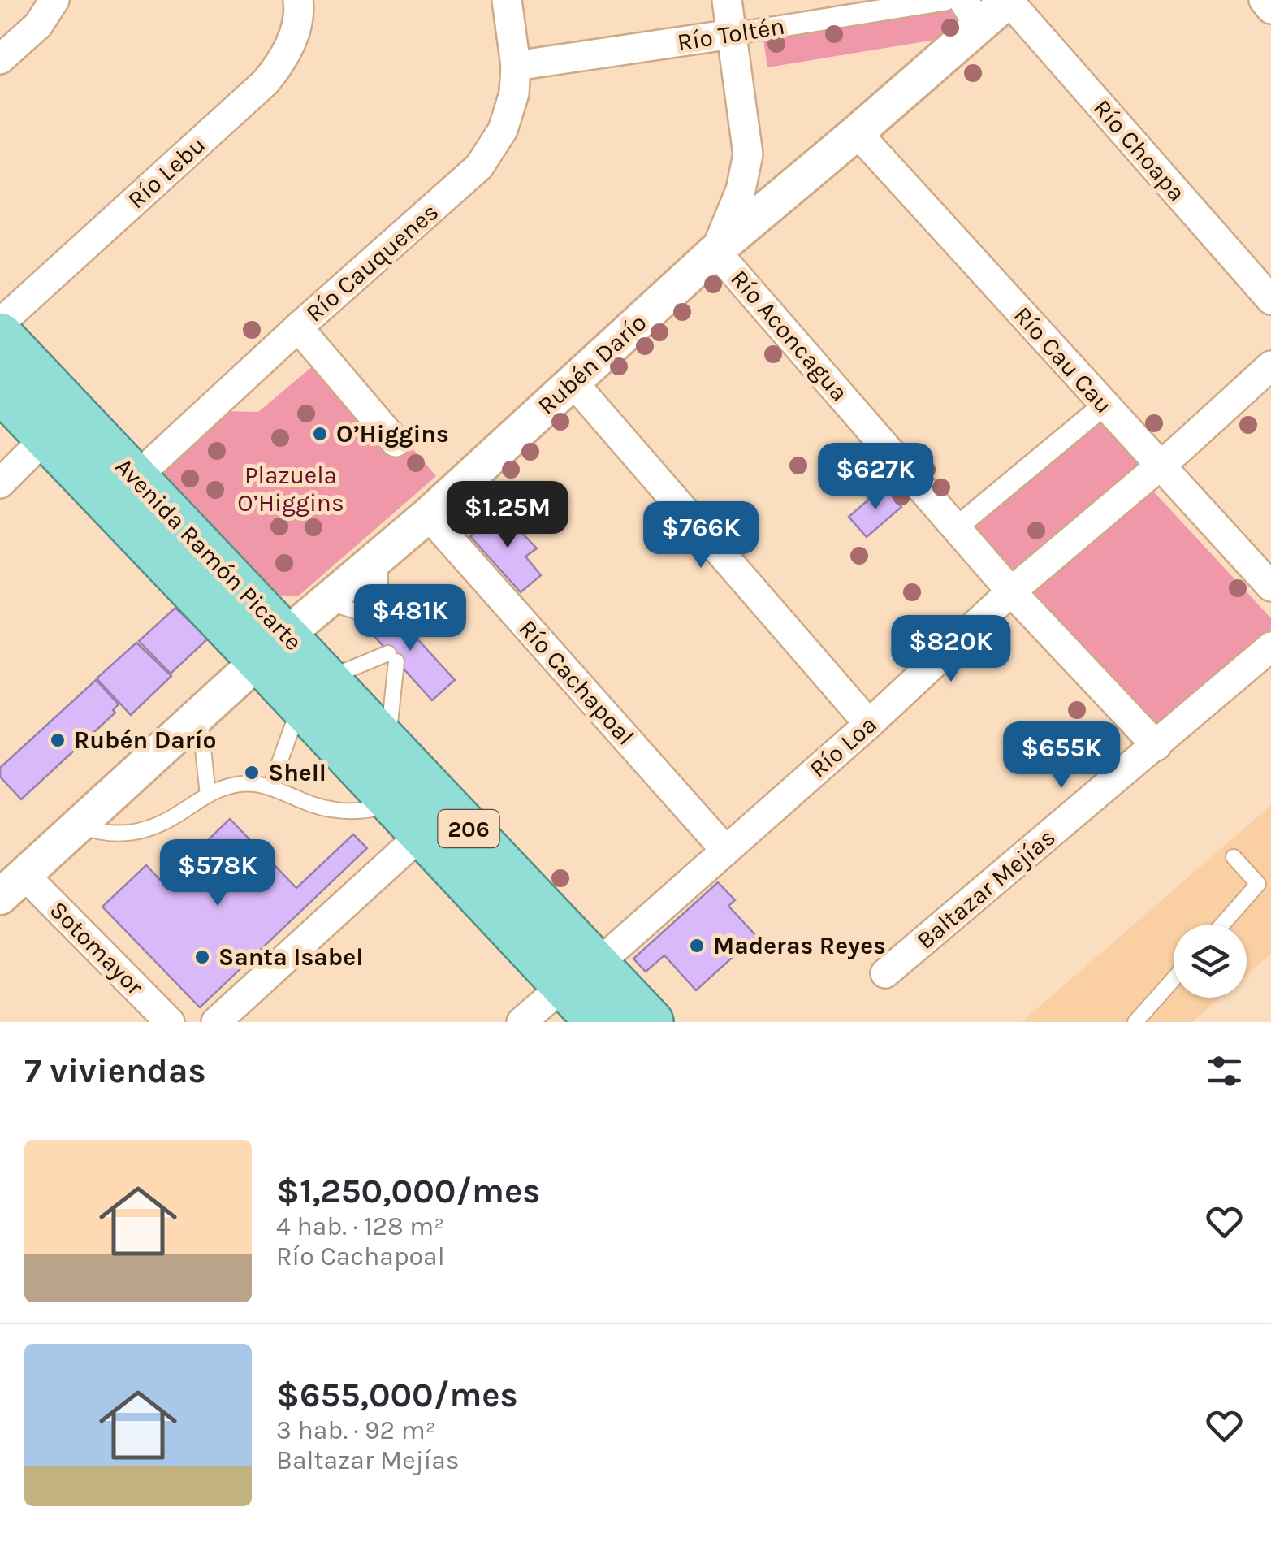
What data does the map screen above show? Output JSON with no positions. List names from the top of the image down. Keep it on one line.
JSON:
{"streets":{"highway":["Avenida Ramón Picarte","206"],"street":["Río Toltén","Río Choapa","Río Lebu","Río Cauquenes","Río Aconcagua","Río Cau Cau","Rubén Darío","Río Cachapoal","Río Loa","Baltazar Mejías","Sotomayor"]},"crossings":[["Río Toltén","Río Cauquenes"],["Río Choapa","Rubén Darío"],["Río Cauquenes","Avenida Ramón Picarte"],["Río Aconcagua","Rubén Darío"],["Río Aconcagua","Río Loa"],["Río Aconcagua","Baltazar Mejías"],["Río Cau Cau","Rubén Darío"],["Río Cau Cau","Río Loa"],["Rubén Darío","Avenida Ramón Picarte"],["Rubén Darío","Río Cachapoal"],["Rubén Darío","Sotomayor"],["Avenida Ramón Picarte","Río Loa"],["Río Cachapoal","Río Loa"]],"parks":["Plazuela O’Higgins"],"places":["O’Higgins","Rubén Darío","Shell","Maderas Reyes","Santa Isabel"],"page":{"price":["$627K","$1.25M","$766K","$481K","$820K","$655K","$578K"],"heading":"7 viviendas","list":[{"name":"$1,250,000/mes","note":"4 hab. · 128 m² · Río Cachapoal"},{"name":"$655,000/mes","note":"3 hab. · 92 m² · Baltazar Mejías"}]}}
